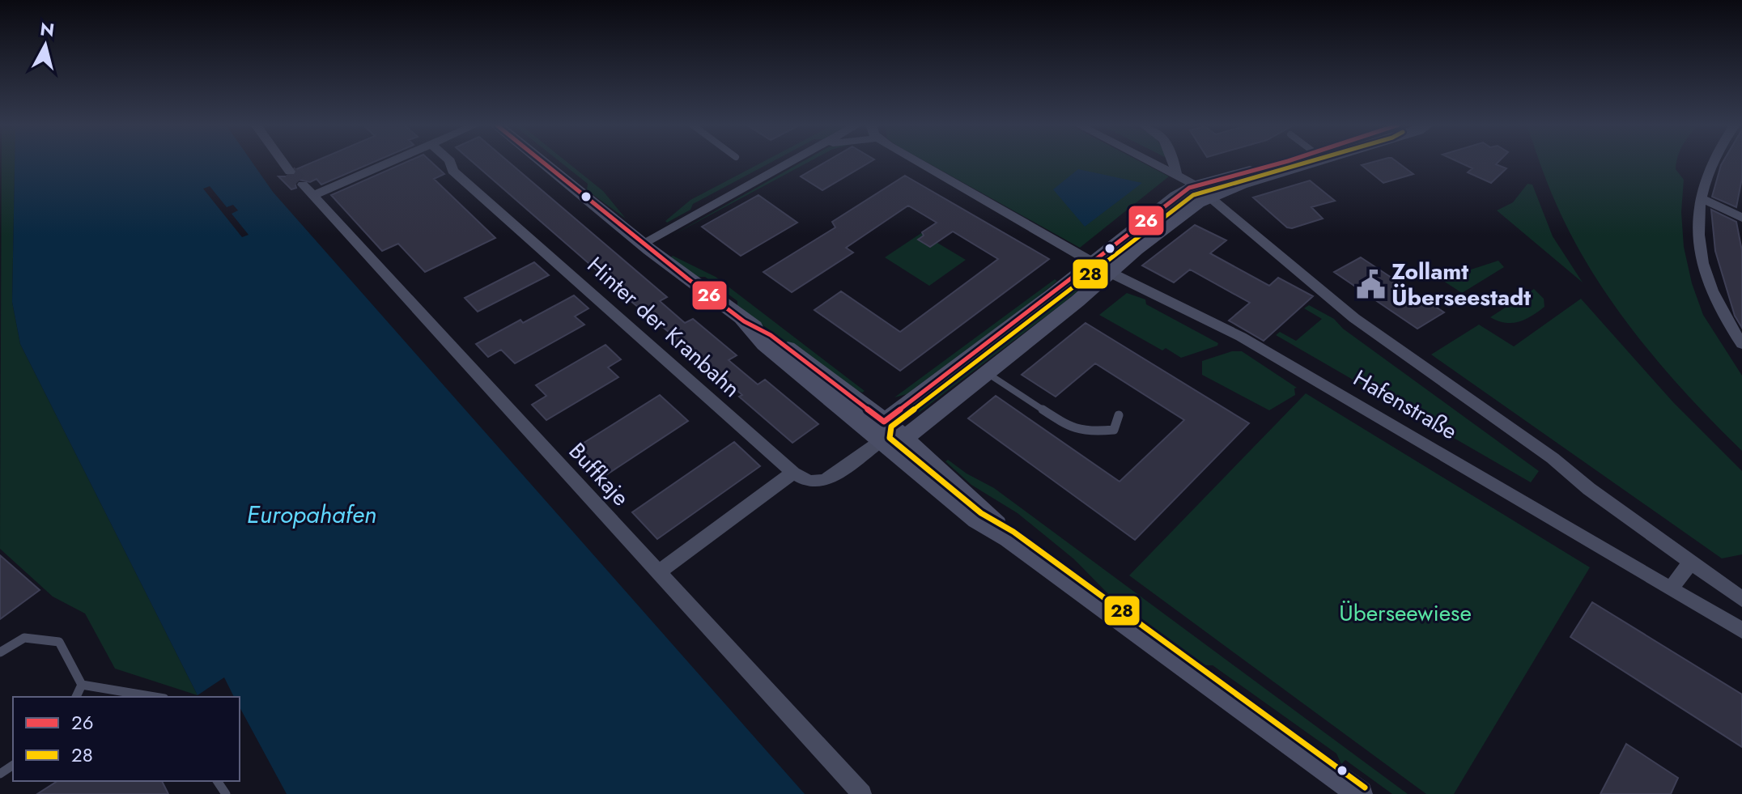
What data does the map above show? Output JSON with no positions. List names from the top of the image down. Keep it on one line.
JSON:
{"streets":{"street":["Hinter der Kranbahn","Hafenstraße","Buffkaje"]},"water":["Europahafen"],"parks":["Überseewiese"],"places":{"public building":["Zollamt Überseestadt"]},"lines":["transit line 26","transit line 28"],"legend":["26","28"],"north":"top"}
